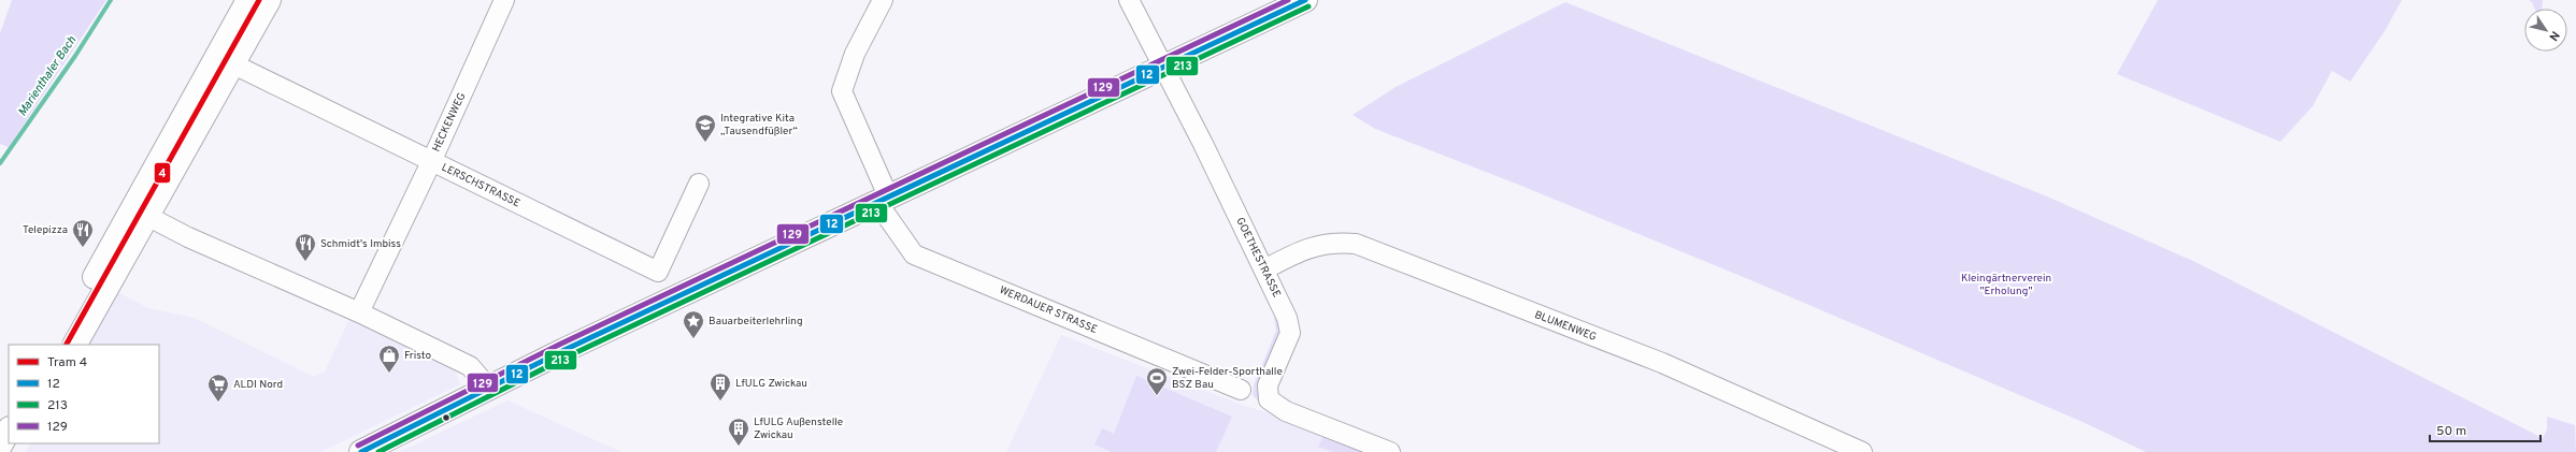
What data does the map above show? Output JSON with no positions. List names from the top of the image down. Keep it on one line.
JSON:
{"streets":{"street":["HECKENWEG","LERSCHSTRASSE","GOETHESTRASSE","WERDAUER STRASSE","BLUMENWEG"]},"crossings":[["HECKENWEG","LERSCHSTRASSE"],["GOETHESTRASSE","BLUMENWEG"]],"water":["Marienthaler Bach"],"parks":["Kleingärtnerverein \"Erholung\""],"places":{"school or university":["Integrative Kita „Tausendfüßler“"],"restaurant":["Telepizza","Schmidt's Imbiss"],"place":["Bauarbeiterlehrling"],"shop":["Fristo"],"sports":["Zwei-Felder-Sporthalle BSZ Bau"],"building":["LfULG Zwickau","LfULG Außenstelle Zwickau"],"supermarket":["ALDI Nord"]},"lines":["tram line 4","transit line 12","transit line 129","transit line 213"],"legend":["Tram 4","12","213","129"],"scale_bar":"50 m","north":"bottom right"}
